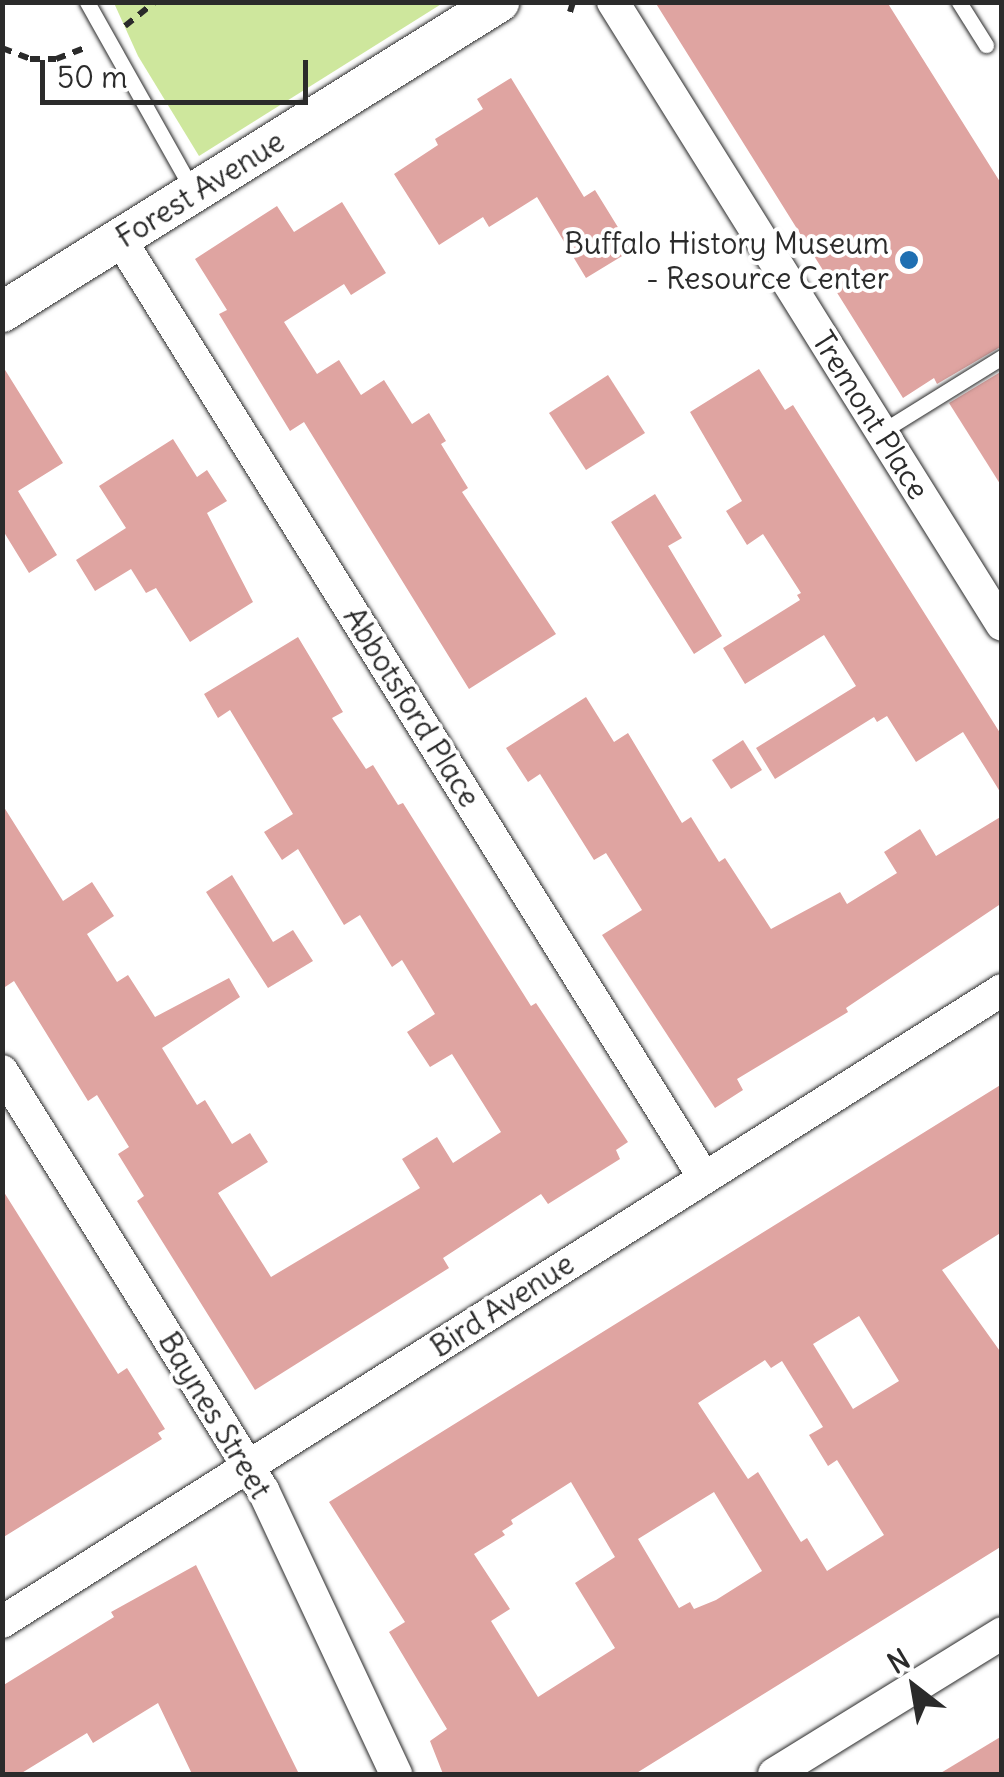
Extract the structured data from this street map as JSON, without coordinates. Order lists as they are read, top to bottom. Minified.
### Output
{"streets":{"street":["Forest Avenue","Tremont Place","Abbotsford Place","Bird Avenue","Baynes Street"]},"crossings":[["Forest Avenue","Abbotsford Place"],["Abbotsford Place","Bird Avenue"],["Bird Avenue","Baynes Street"]],"places":["Buffalo History Museum - Resource Center"],"scale_bar":"50 m","north":"top left"}
